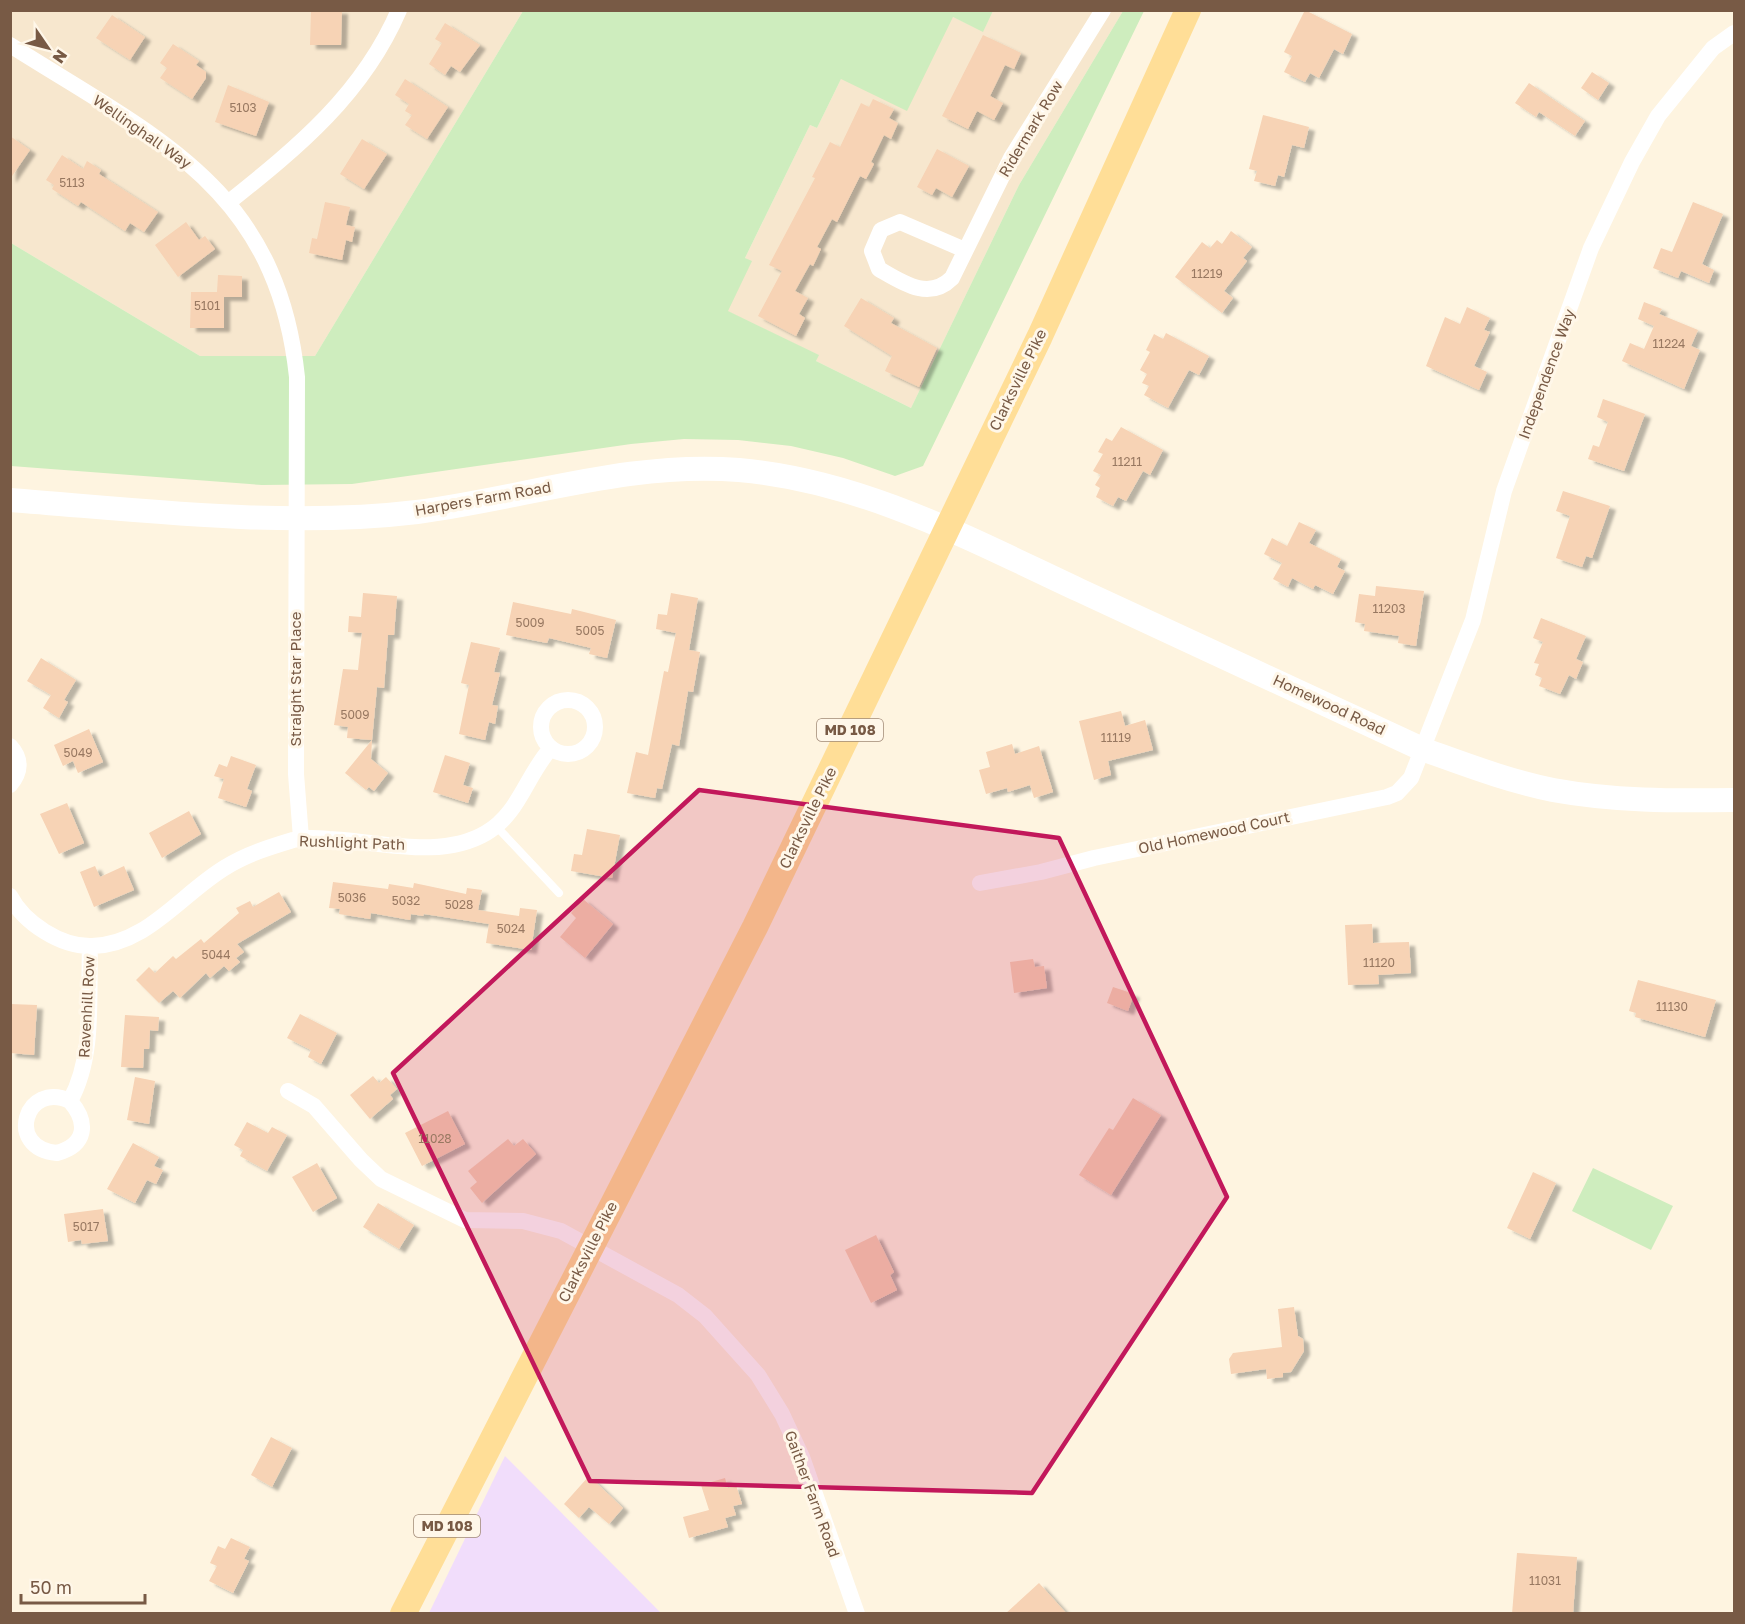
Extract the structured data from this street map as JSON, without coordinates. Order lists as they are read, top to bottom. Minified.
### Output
{"streets":{"main road":["Clarksville Pike","Harpers Farm Road","Homewood Road","MD 108"],"street":["Ridermark Row","Wellinghall Way","Independence Way","Straight Star Place","Old Homewood Court","Rushlight Path","Ravenhill Row","Gaither Farm Road"]},"crossings":[["Wellinghall Way","Harpers Farm Road"],["Wellinghall Way","Straight Star Place"],["Independence Way","Homewood Road"],["Independence Way","Old Homewood Court"],["Clarksville Pike","Harpers Farm Road"],["Clarksville Pike","Homewood Road"],["Clarksville Pike","Gaither Farm Road"],["Harpers Farm Road","Straight Star Place"],["Harpers Farm Road","Homewood Road"],["Straight Star Place","Rushlight Path"],["Homewood Road","Old Homewood Court"],["Rushlight Path","Ravenhill Row"]],"house_numbers":["5103","5113","11219","5101","11224","11211","11203","5009","5005","5009","11119","5049","5036","5032","5028","5024","5044","11120","11130","11028","5017","11031"],"scale_bar":"50 m","north":"bottom right"}
